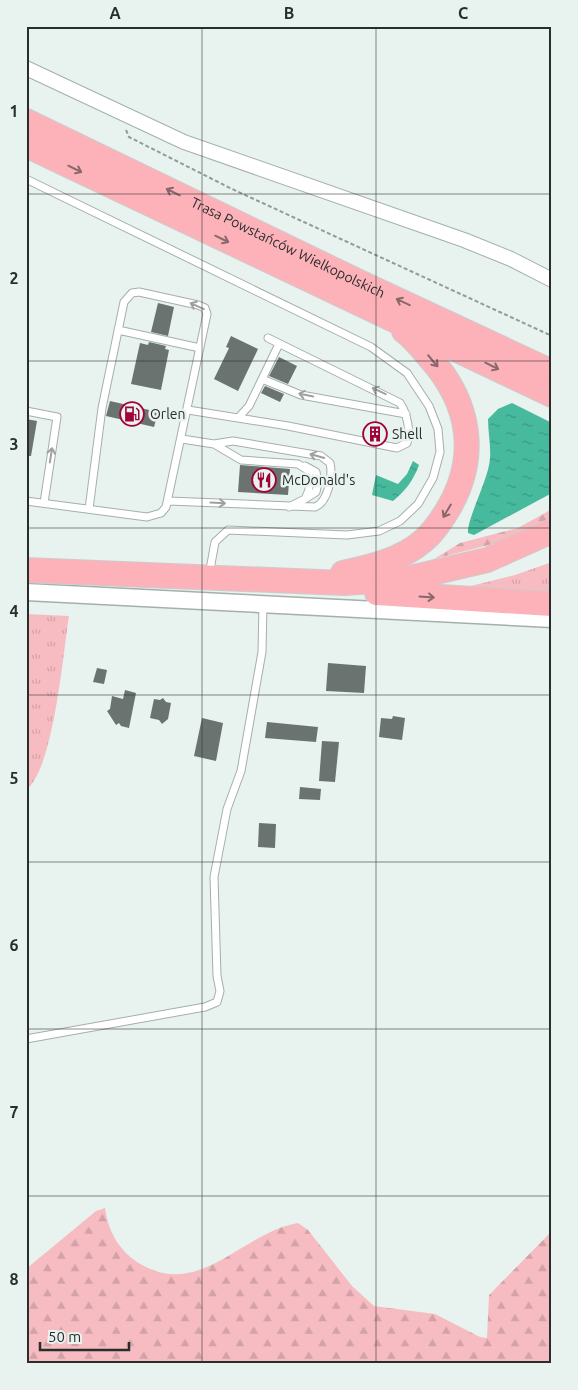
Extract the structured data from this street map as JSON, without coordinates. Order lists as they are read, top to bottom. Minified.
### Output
{"streets":{"highway":["Trasa Powstańców Wielkopolskich"]},"places":{"fuel station":["Orlen"],"building":["Shell"],"restaurant":["McDonald's"]},"scale_bar":"50 m","grid":{"columns":["A","B","C"],"rows":["1","2","3","4","5","6","7","8"]}}
